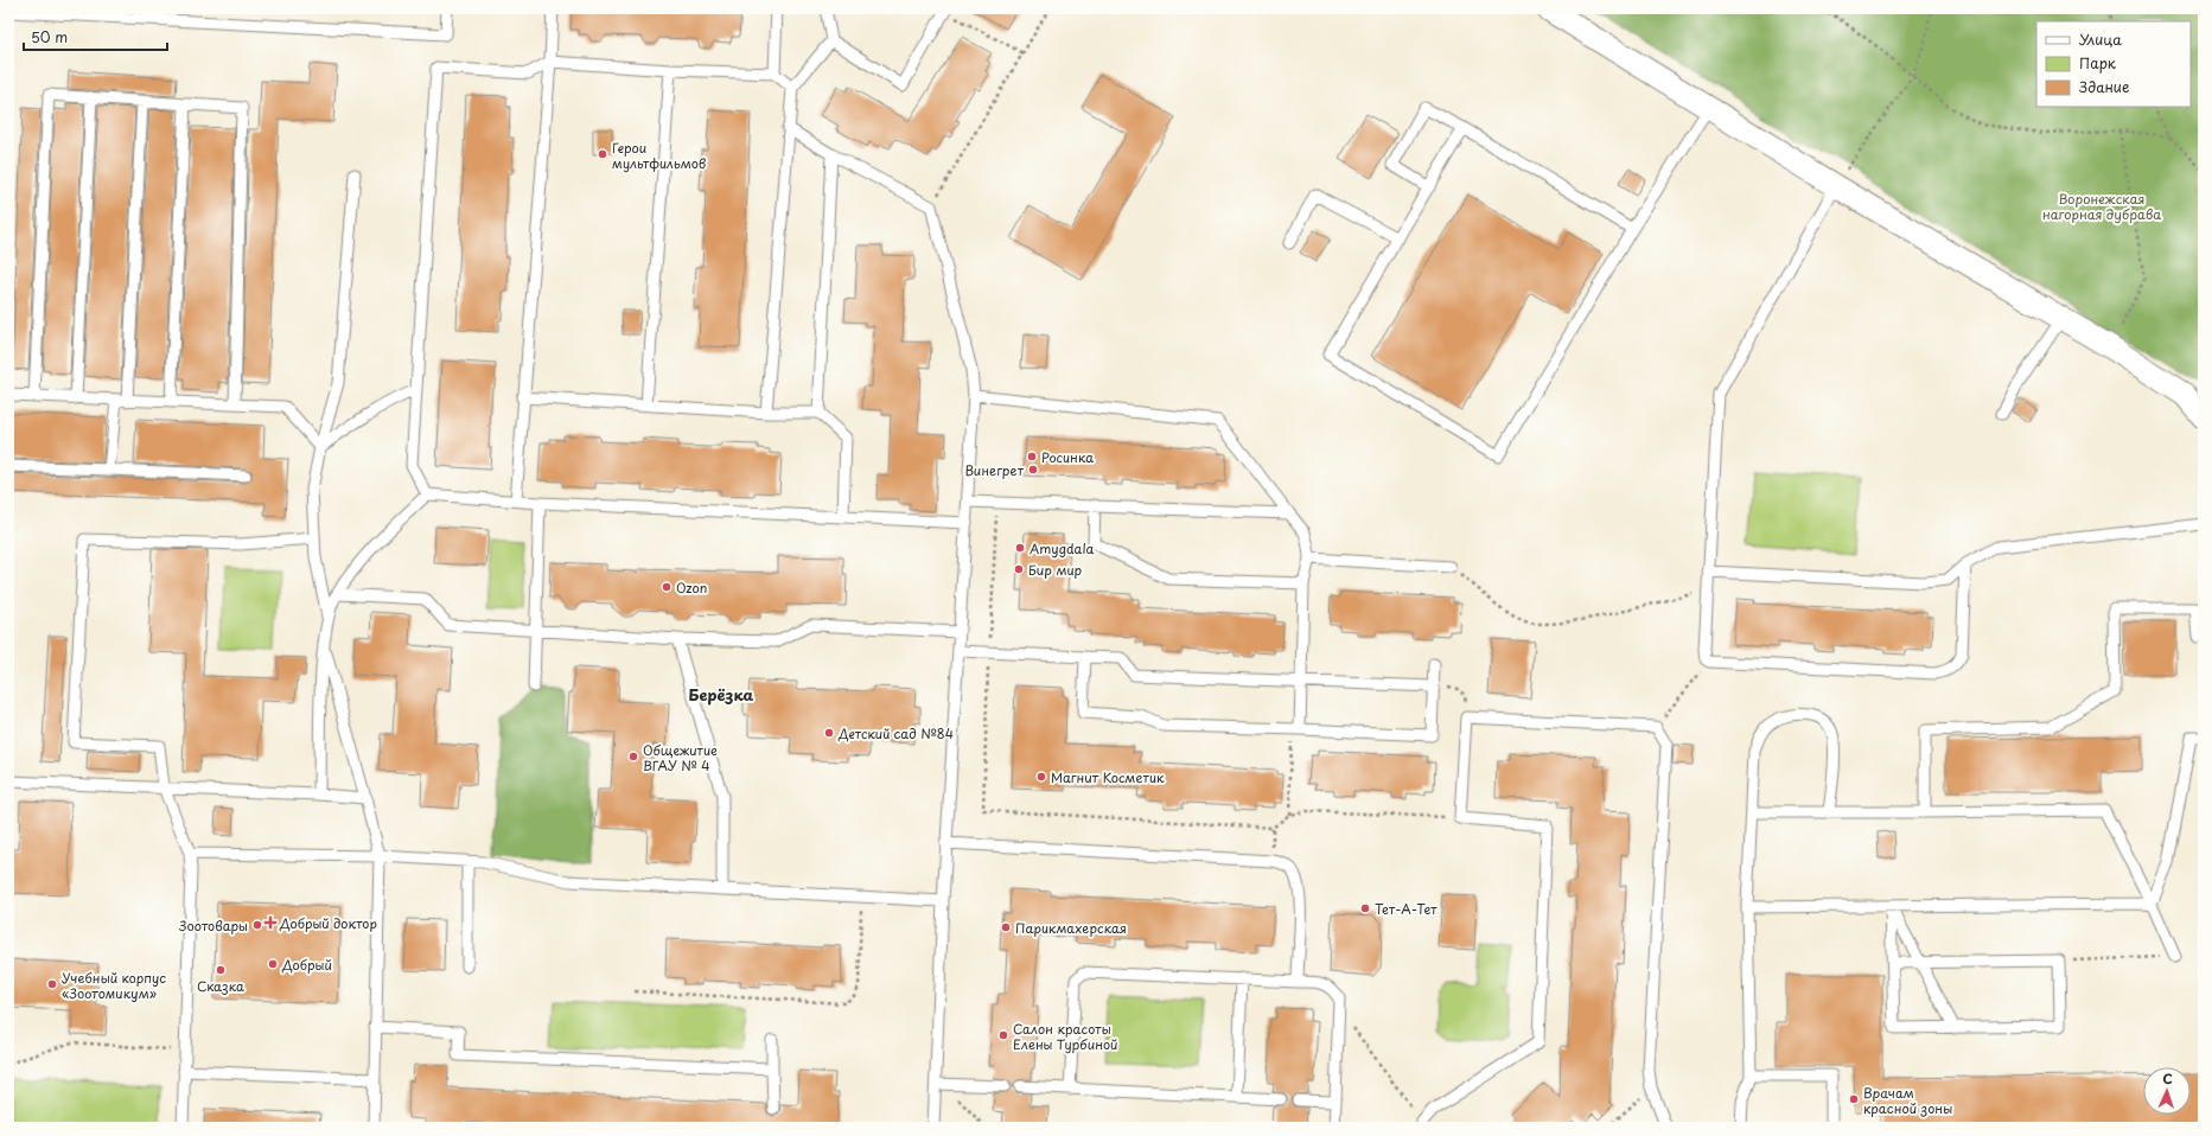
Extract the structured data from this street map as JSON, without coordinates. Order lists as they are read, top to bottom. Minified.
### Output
{"districts":["Берёзка"],"parks":["Воронежская нагорная дубрава"],"places":{"other":["Герои мультфильмов","Росинка","Винегрет","Amygdala","Бир мир","Ozon","Детский сад №84","Общежитие ВГАУ № 4","Магнит Косметик","Тет-А-Тет","Зоотовары","Парикмахерская","Добрый","Сказка","Учебный корпус «Зоотомикум»","Салон красоты Елены Турбиной","Врачам красной зоны"],"health":["Добрый доктор"]},"legend":["Улица","Парк","Здание"],"scale_bar":"50 m","north":"top"}
